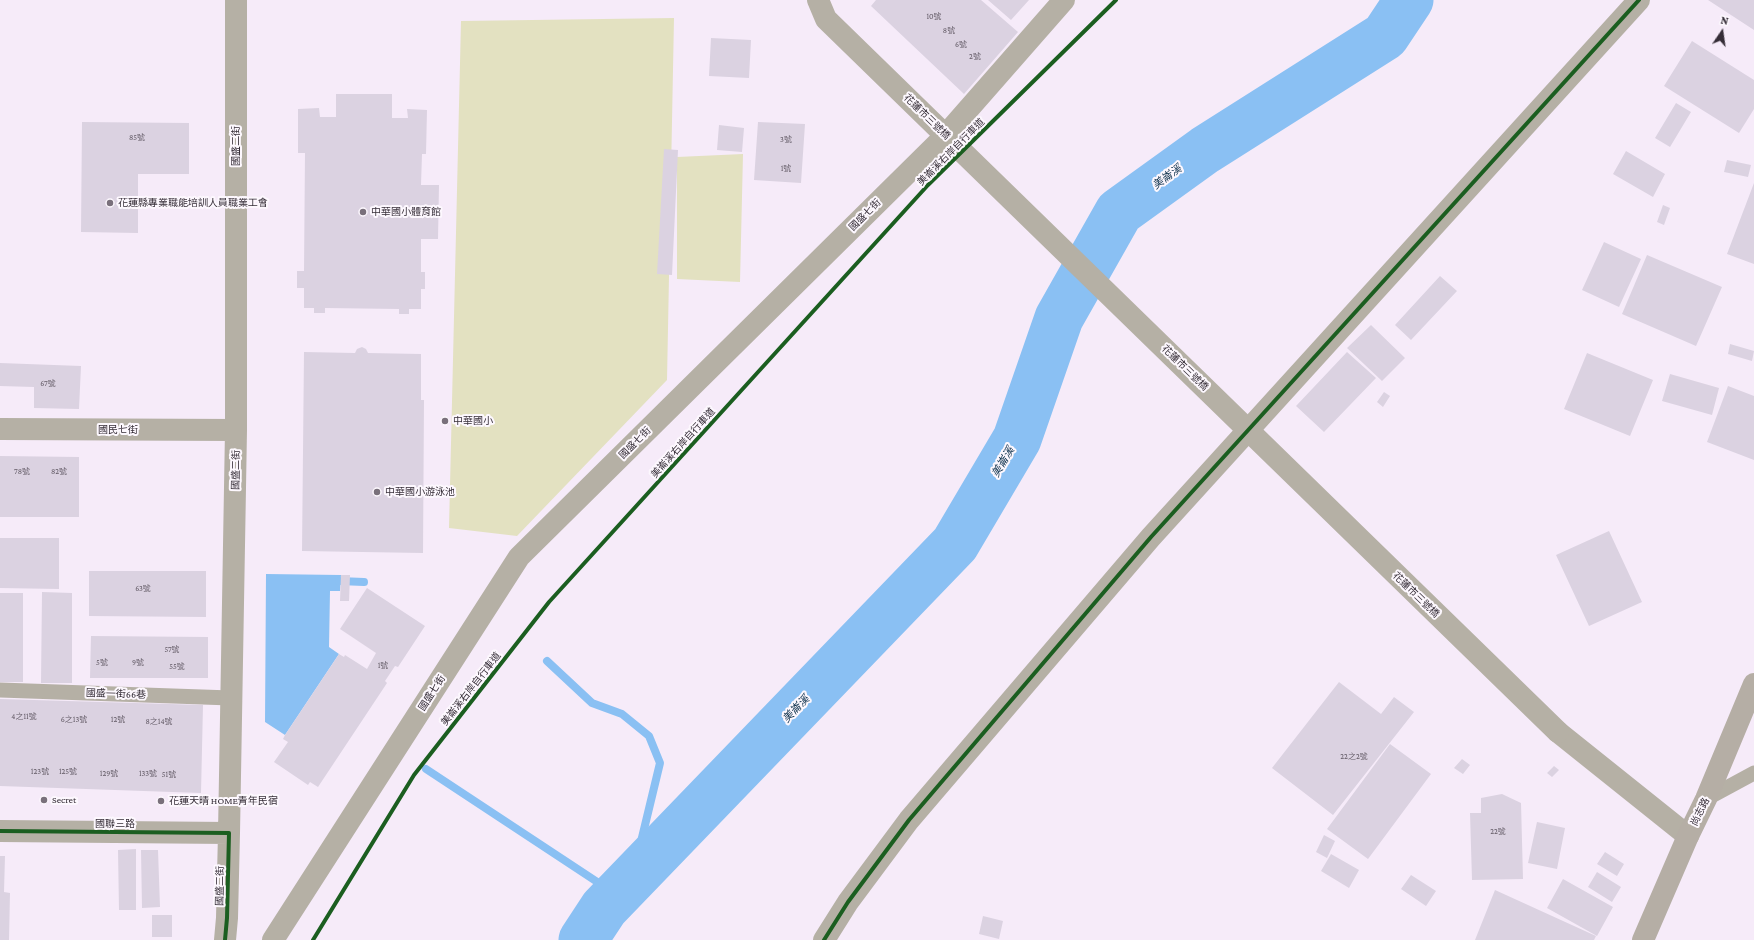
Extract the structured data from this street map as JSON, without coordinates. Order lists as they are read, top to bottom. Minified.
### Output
{"streets":{"street":["花蓮市三號橋","國盛二街","國盛七街","國民七街","尚志路","國聯三路"],"lane":["國盛一街66巷"],"cycle path":["美崙溪右岸自行車道"]},"crossings":[["花蓮市三號橋","尚志路"],["國盛二街","國民七街"],["國盛二街","國盛一街66巷"],["國盛二街","國聯三路"]],"water":["美崙溪"],"places":["花蓮縣專業職能培訓人員職業工會","中華國小體育館","中華國小","中華國小游泳池","Secret","花蓮天晴 HOME青年民宿"],"house_numbers":["10號","8號","6號","2號","85號","3號","1號","67號","78號","82號","63號","57號","5號","9號","1號","55號","4之11號","6之13號","12號","8之14號","22之2號","123號","125號","129號","133號","51號","22號"],"north":"top"}
